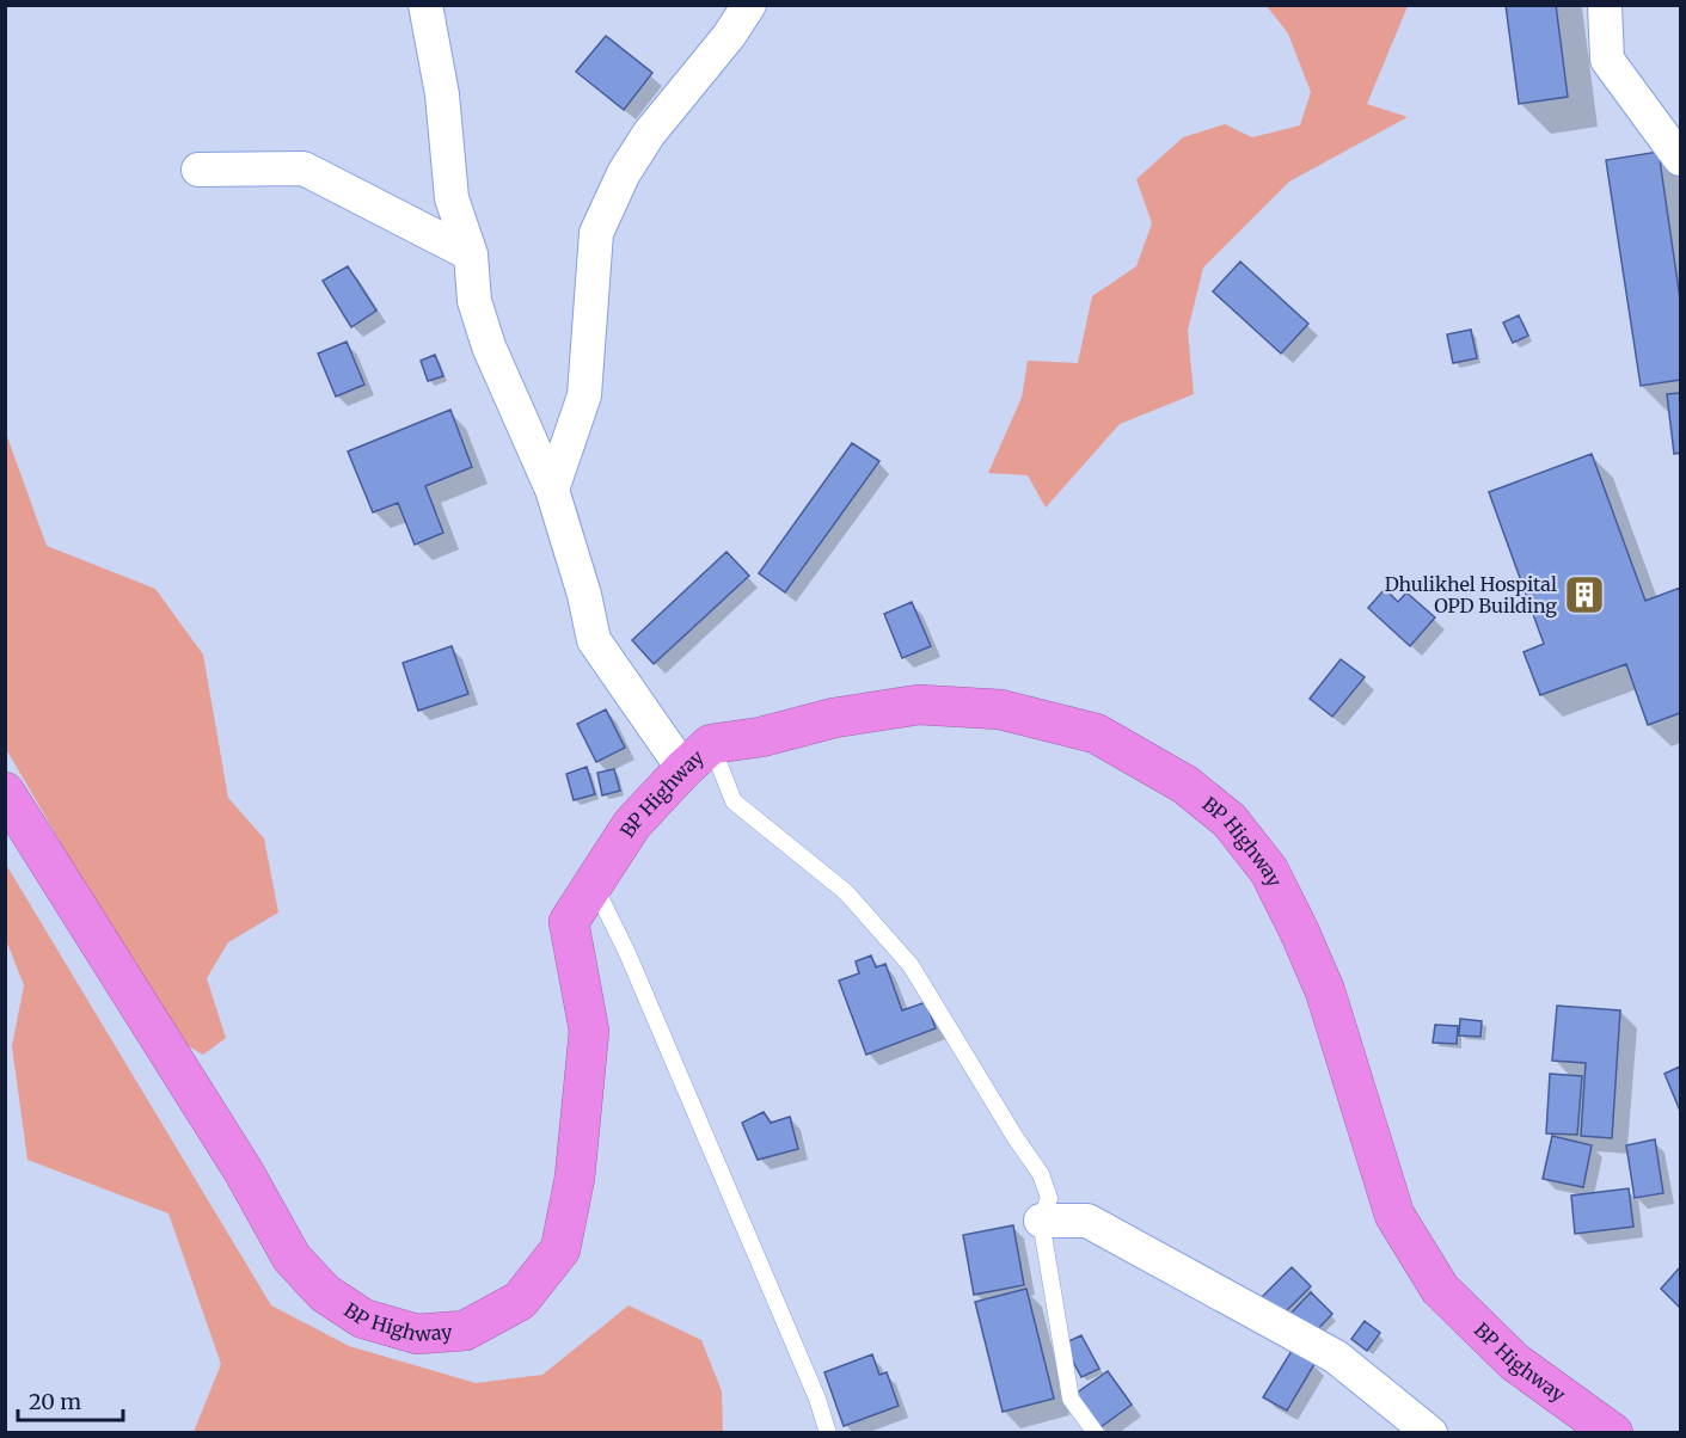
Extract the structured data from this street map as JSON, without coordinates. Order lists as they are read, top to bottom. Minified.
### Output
{"streets":{"highway":["BP Highway"]},"places":{"building":["Dhulikhel Hospital OPD Building"]},"scale_bar":"20 m"}
